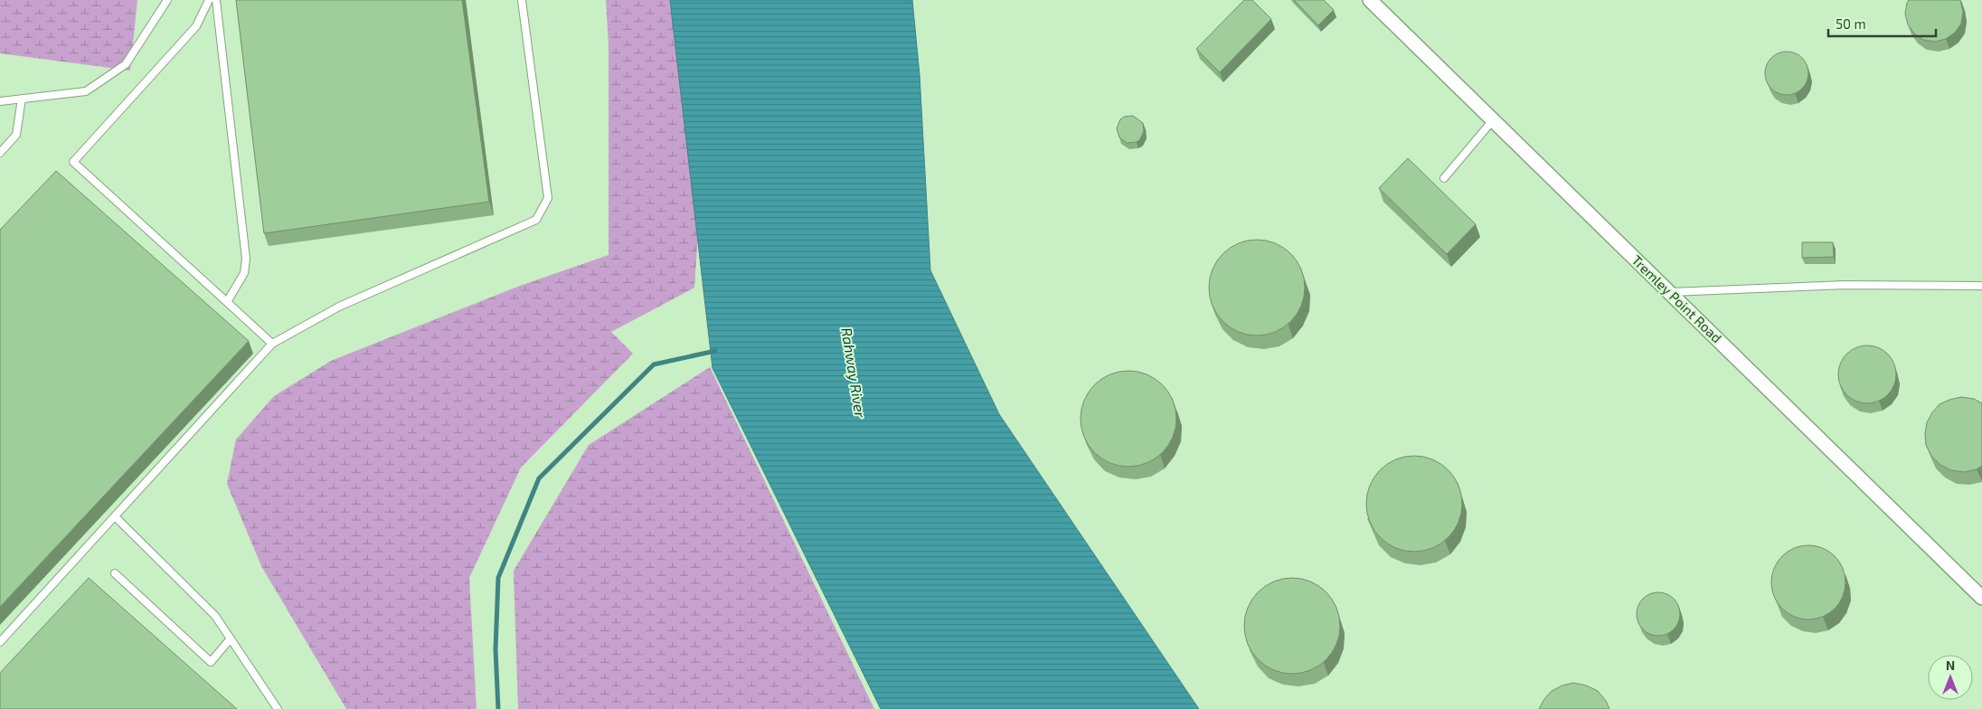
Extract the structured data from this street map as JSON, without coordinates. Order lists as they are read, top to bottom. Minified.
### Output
{"streets":{"street":["Tremley Point Road"]},"water":["Rahway River"],"scale_bar":"50 m","north":"top"}
